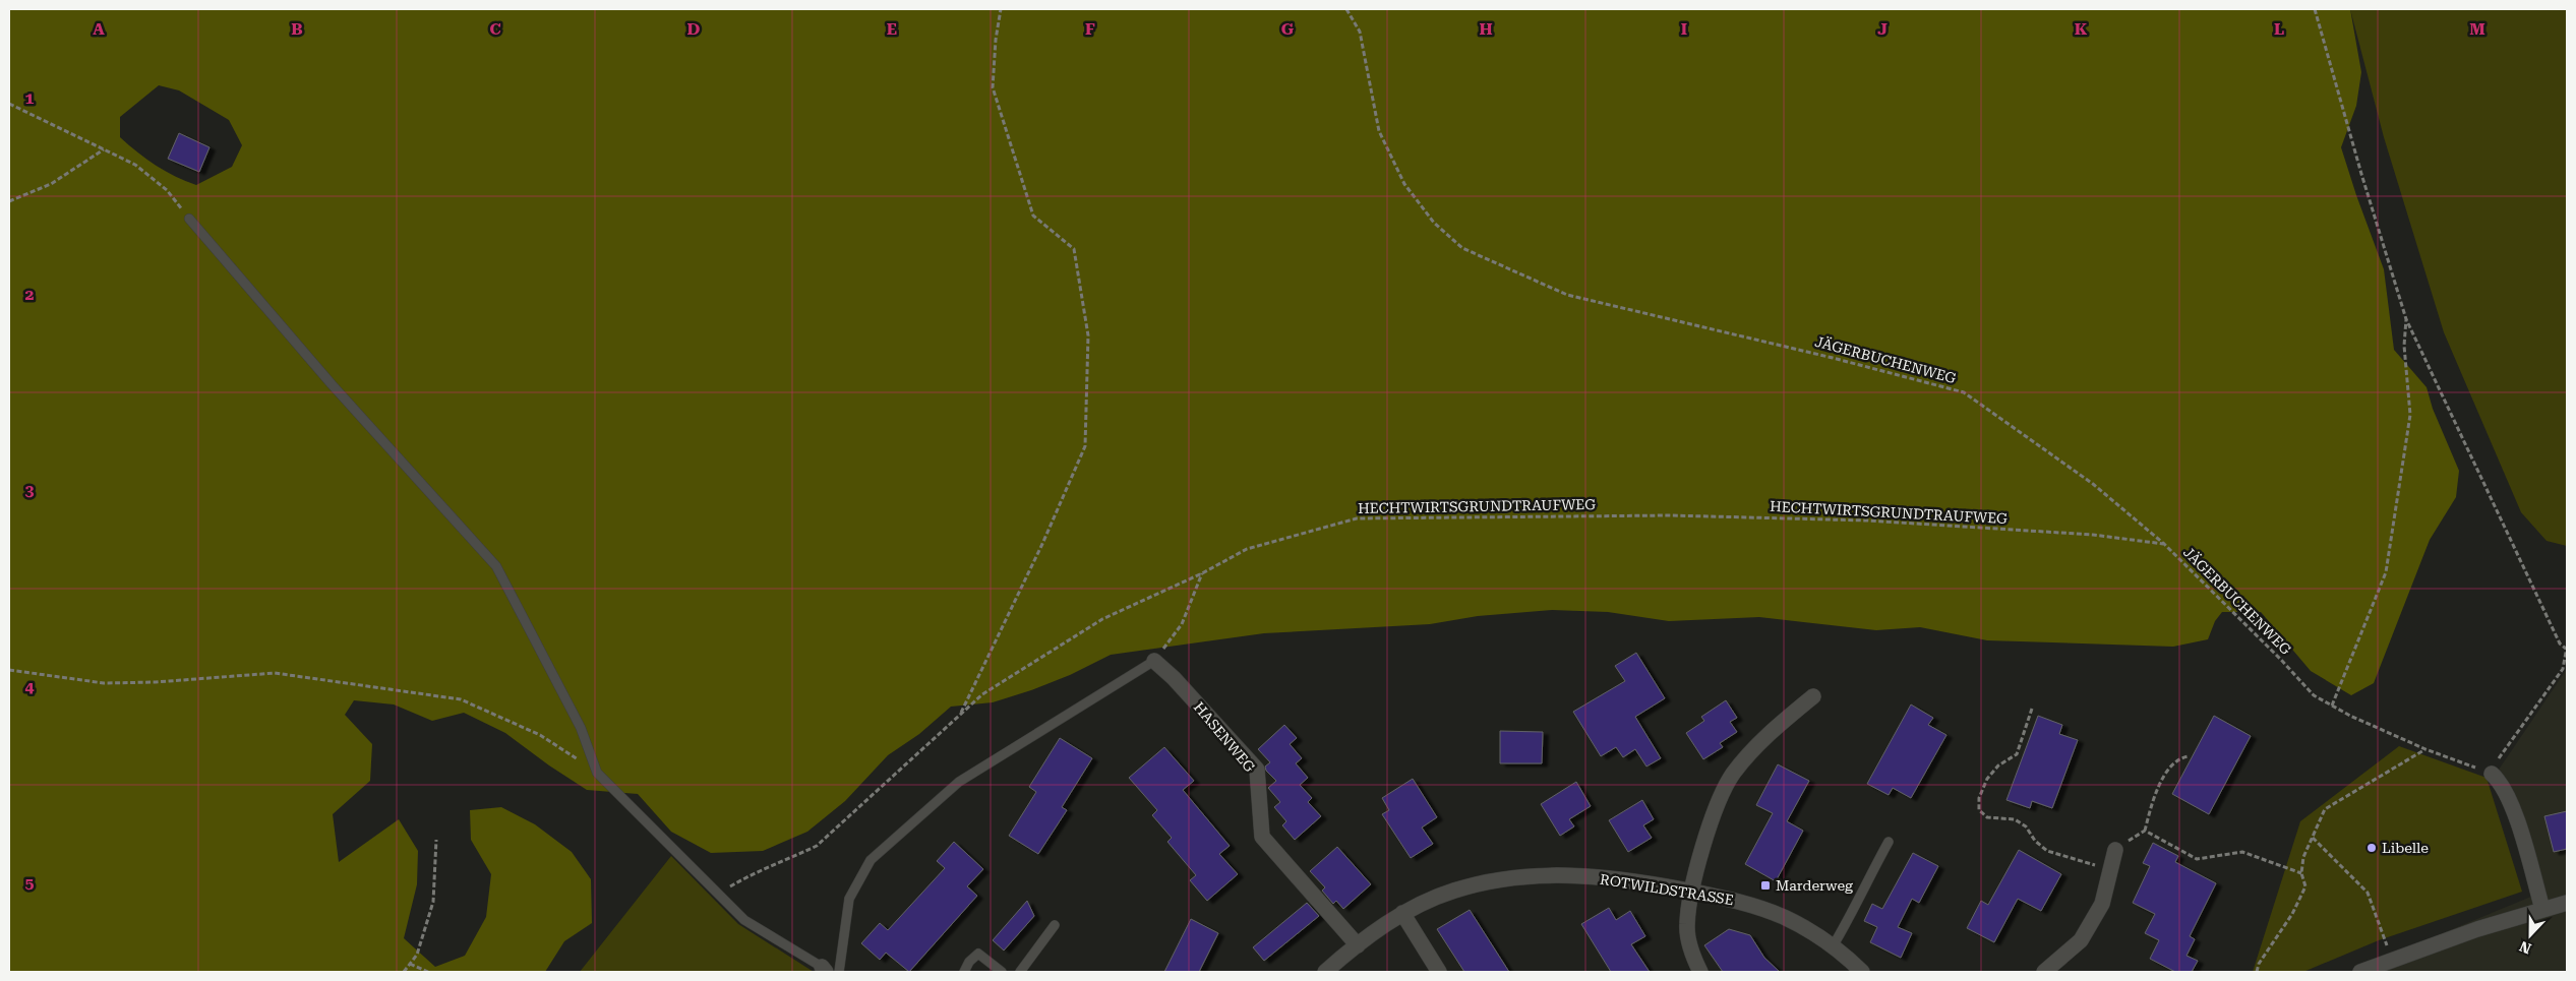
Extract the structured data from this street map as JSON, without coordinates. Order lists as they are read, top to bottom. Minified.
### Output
{"streets":{"street":["HASENWEG","ROTWILDSTRASSE"],"path":["JÄGERBUCHENWEG","HECHTWIRTSGRUNDTRAUFWEG"]},"crossings":[["JÄGERBUCHENWEG","HECHTWIRTSGRUNDTRAUFWEG"],["HASENWEG","ROTWILDSTRASSE"]],"places":{"other":["Libelle"],"transit":["Marderweg"]},"north":"bottom","grid":{"columns":["A","B","C","D","E","F","G","H","I","J","K","L","M"],"rows":["1","2","3","4","5"]}}
